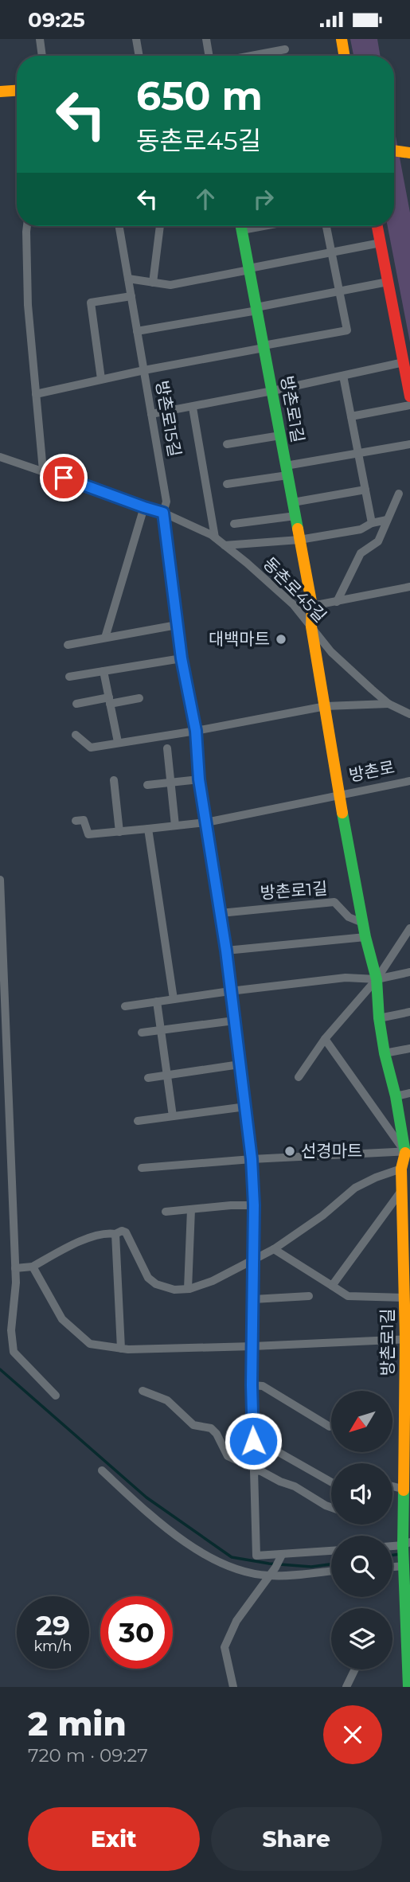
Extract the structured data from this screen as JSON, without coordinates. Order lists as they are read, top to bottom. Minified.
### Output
{"streets":{"street":["방촌로1길","방촌로15길","동촌로45길","방촌로"]},"crossings":[["방촌로1길","방촌로15길"],["방촌로1길","동촌로45길"],["방촌로1길","방촌로"],["방촌로15길","동촌로45길"]],"places":["대백마트","선경마트"],"north":"bottom left","page":{"status":"09:25","turn":["650 m","동촌로45길"],"speed":"29 km/h","limit":"30","heading":["2 min","720 m · 09:27"],"buttons":["Exit","Share"]}}
